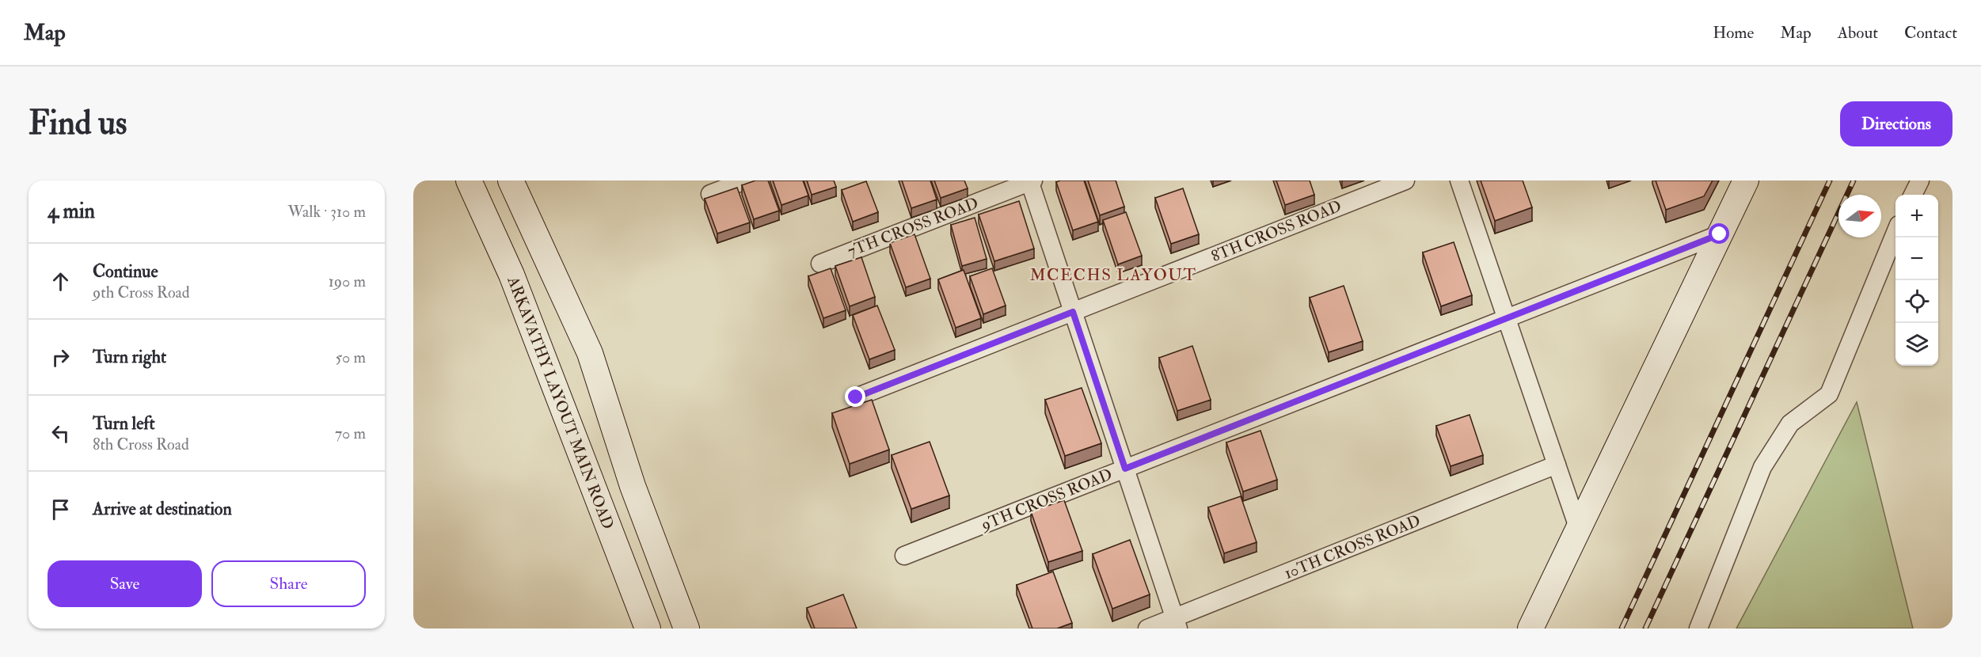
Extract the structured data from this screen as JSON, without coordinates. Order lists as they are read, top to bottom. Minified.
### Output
{"streets":{"main road":["ARKAVATHY LAYOUT MAIN ROAD"],"street":["7TH CROSS ROAD","8TH CROSS ROAD","9TH CROSS ROAD","10TH CROSS ROAD"]},"districts":["MCECHS LAYOUT"],"north":"right","page":{"header":"Map","nav":["Home","Map","About","Contact"],"buttons":["Directions",["Save","Share"]],"title":"Find us","heading":["4 min","Walk · 310 m"],"map_buttons":["+","−"],"list":[["Continue","9th Cross Road","190 m"],["Turn right","50 m"],["Turn left","8th Cross Road","70 m"],"Arrive at destination"]}}
